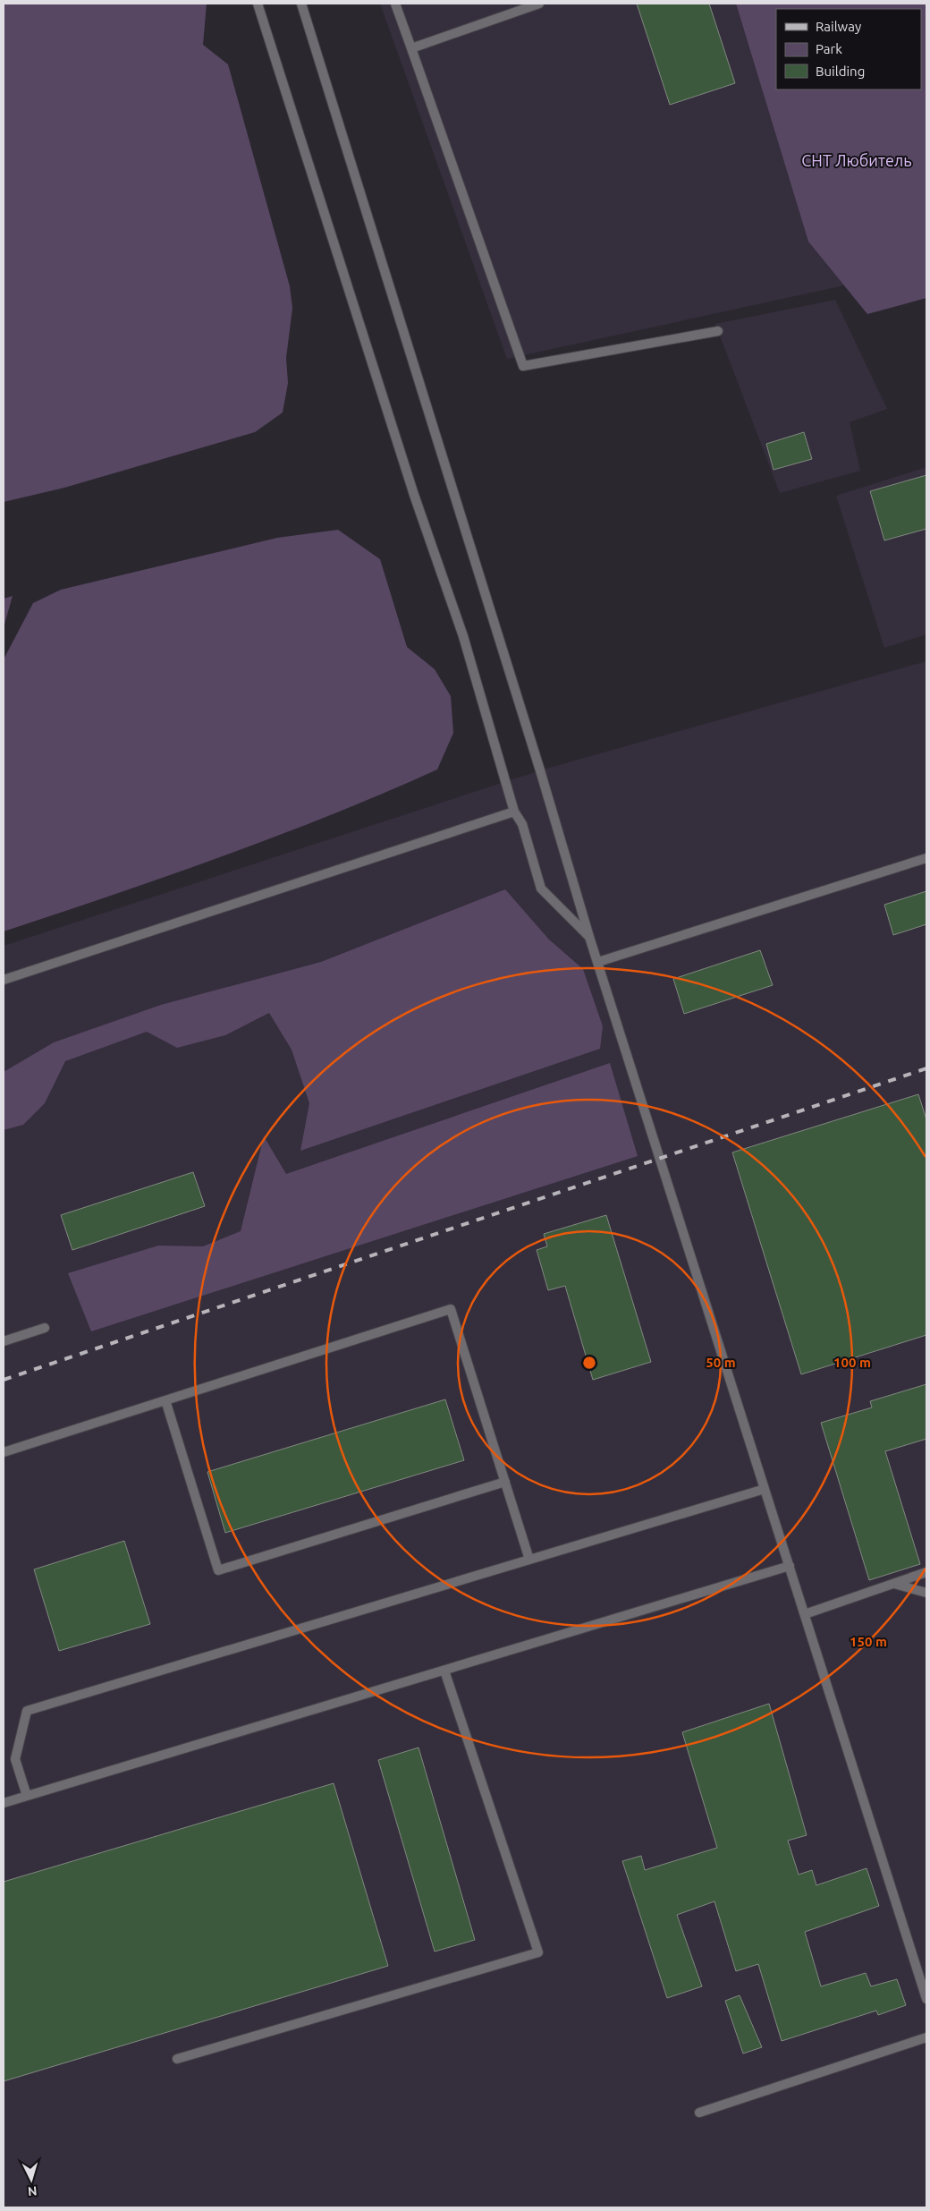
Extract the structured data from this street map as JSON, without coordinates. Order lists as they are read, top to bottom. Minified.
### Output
{"parks":["СНТ Любитель"],"legend":["Railway","Park","Building"],"north":"bottom","rings":["50 m","100 m","150 m"]}
